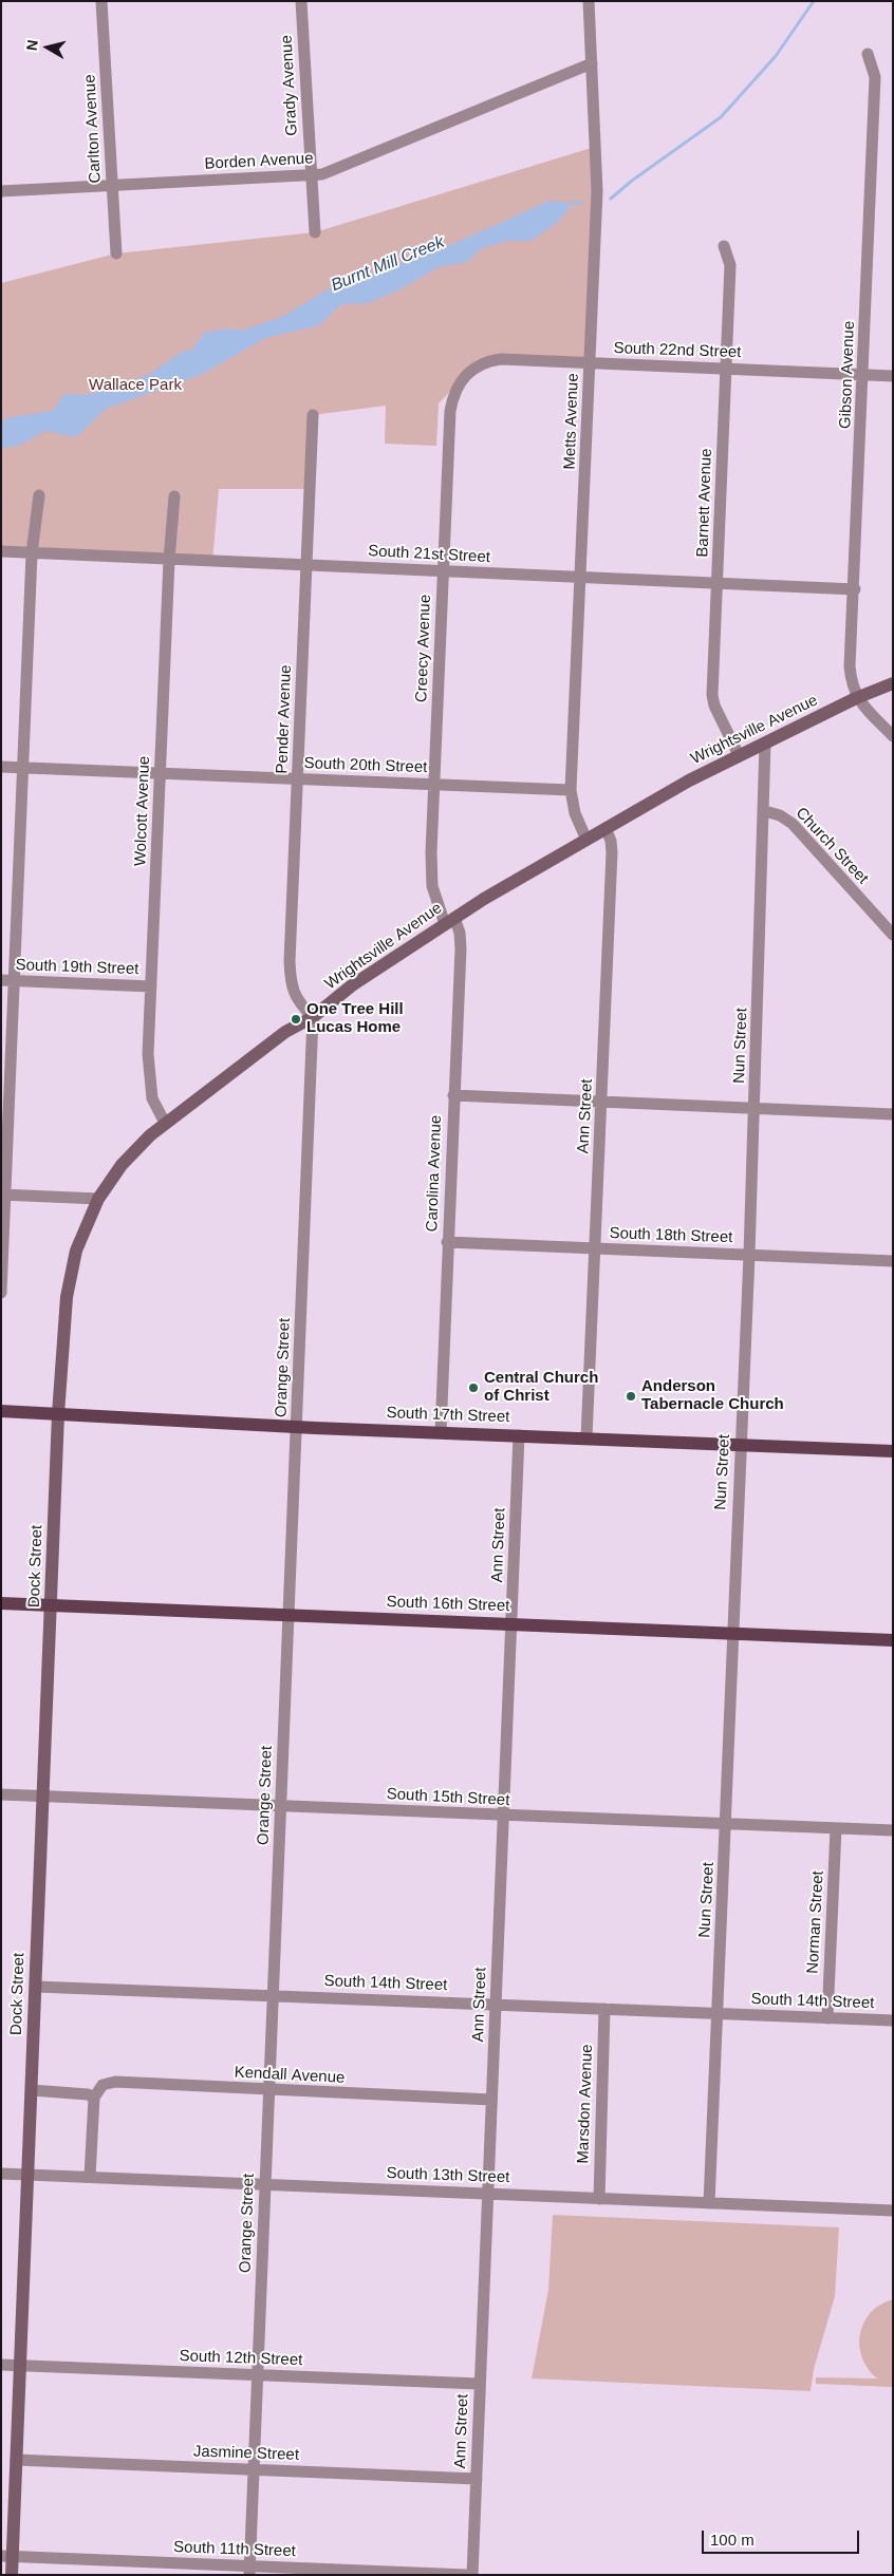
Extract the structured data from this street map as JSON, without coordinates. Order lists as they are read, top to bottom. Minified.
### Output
{"streets":{"main road":["South 17th Street","South 16th Street"],"street":["Grady Avenue","Carlton Avenue","Borden Avenue","South 22nd Street","Gibson Avenue","Metts Avenue","Barnett Avenue","South 21st Street","Creecy Avenue","Pender Avenue","Wrightsville Avenue","South 20th Street","Wolcott Avenue","Church Street","South 19th Street","Nun Street","Ann Street","Carolina Avenue","South 18th Street","Orange Street","Dock Street","South 15th Street","Norman Street","South 14th Street","Kendall Avenue","Marsdon Avenue","South 13th Street","South 12th Street","Jasmine Street","South 11th Street"]},"crossings":[["Grady Avenue","Borden Avenue"],["Carlton Avenue","Borden Avenue"],["Borden Avenue","Metts Avenue"],["South 22nd Street","Gibson Avenue"],["South 22nd Street","Metts Avenue"],["South 22nd Street","Barnett Avenue"],["South 22nd Street","Creecy Avenue"],["Gibson Avenue","South 21st Street"],["Gibson Avenue","Wrightsville Avenue"],["Metts Avenue","South 21st Street"],["Metts Avenue","Wrightsville Avenue"],["Metts Avenue","South 20th Street"],["Barnett Avenue","South 21st Street"],["Barnett Avenue","Wrightsville Avenue"],["South 21st Street","Creecy Avenue"],["South 21st Street","Pender Avenue"],["South 21st Street","Wolcott Avenue"],["Creecy Avenue","Wrightsville Avenue"],["Creecy Avenue","South 20th Street"],["Creecy Avenue","Carolina Avenue"],["Pender Avenue","Wrightsville Avenue"],["Pender Avenue","South 20th Street"],["Pender Avenue","Orange Street"],["Wrightsville Avenue","Wolcott Avenue"],["Wrightsville Avenue","Nun Street"],["Wrightsville Avenue","Ann Street"],["Wrightsville Avenue","Carolina Avenue"],["Wrightsville Avenue","Orange Street"],["Wrightsville Avenue","South 17th Street"],["Wrightsville Avenue","Dock Street"],["South 20th Street","Wolcott Avenue"],["Wolcott Avenue","South 19th Street"],["Church Street","Nun Street"],["Nun Street","South 18th Street"],["Nun Street","South 17th Street"],["Nun Street","South 16th Street"],["Nun Street","South 15th Street"],["Nun Street","South 14th Street"],["Nun Street","South 13th Street"],["Ann Street","South 18th Street"],["Ann Street","South 17th Street"],["Ann Street","South 16th Street"],["Ann Street","South 15th Street"],["Ann Street","South 14th Street"],["Ann Street","Kendall Avenue"],["Ann Street","South 13th Street"],["Ann Street","South 12th Street"],["Ann Street","Jasmine Street"],["Carolina Avenue","South 18th Street"],["Carolina Avenue","South 17th Street"],["Orange Street","South 17th Street"],["Orange Street","South 16th Street"],["Orange Street","South 15th Street"],["Orange Street","South 14th Street"],["Orange Street","Kendall Avenue"],["Orange Street","South 13th Street"],["Orange Street","South 12th Street"],["Orange Street","Jasmine Street"],["Orange Street","South 11th Street"],["South 17th Street","Dock Street"],["Dock Street","South 16th Street"],["Dock Street","South 15th Street"],["Dock Street","South 14th Street"],["Dock Street","South 13th Street"],["Dock Street","South 12th Street"],["Dock Street","Jasmine Street"],["Dock Street","South 11th Street"],["South 15th Street","Norman Street"],["Norman Street","South 14th Street"],["South 14th Street","Marsdon Avenue"],["Marsdon Avenue","South 13th Street"]],"water":["Burnt Mill Creek"],"parks":["Wallace Park"],"places":["One Tree Hill Lucas Home","Central Church of Christ","Anderson Tabernacle Church"],"scale_bar":"100 m","north":"left"}
